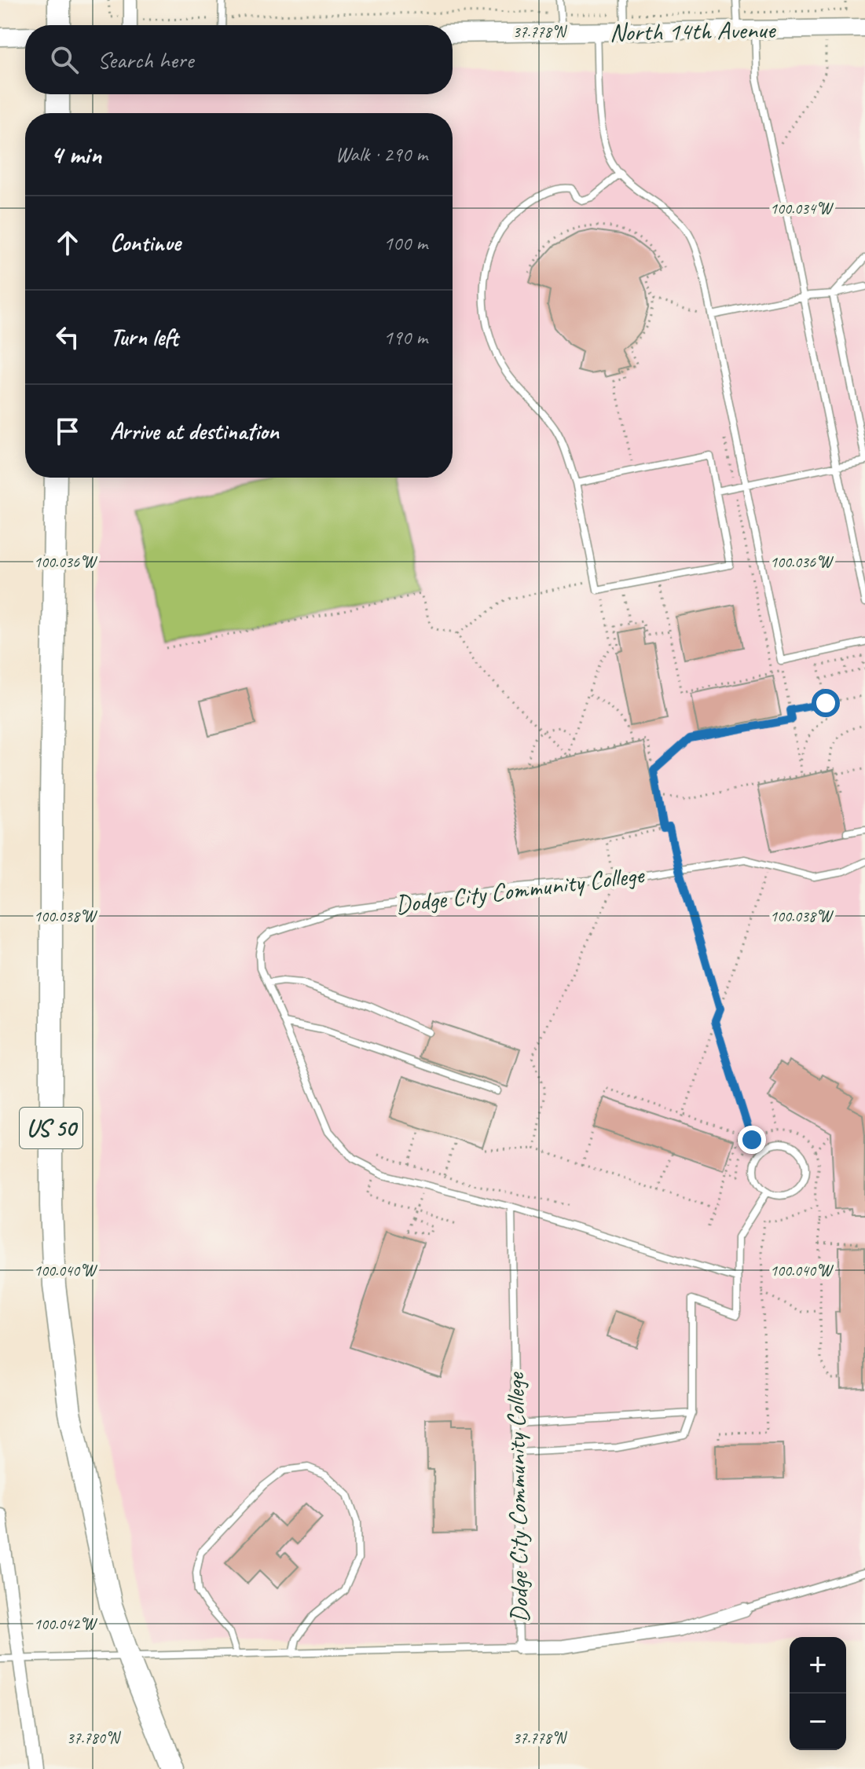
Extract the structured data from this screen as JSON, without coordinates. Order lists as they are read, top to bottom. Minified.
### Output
{"streets":{"highway":["US 50"],"main road":["North 14th Avenue"],"lane":["Dodge City Community College"]},"crossings":[["Dodge City Community College","US 50"]],"page":{"search":"Search here","heading":["4 min","Walk · 290 m"],"list":[["Continue","100 m"],["Turn left","190 m"],"Arrive at destination"],"map_buttons":["+","−"]},"coordinates":["37.778°N","100.034°W","100.036°W","100.038°W","100.040°W","100.042°W","37.780°N"]}
